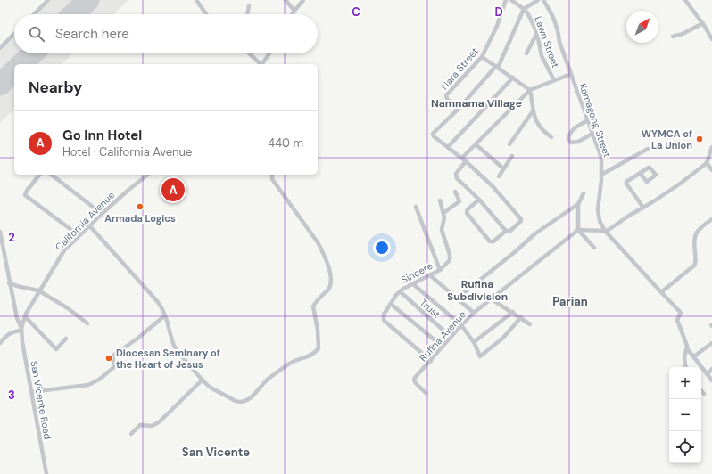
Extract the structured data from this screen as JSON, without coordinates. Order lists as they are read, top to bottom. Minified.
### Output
{"streets":{"street":["Lawn Street","Nara Street","Kamagong Street","California Avenue","Sincere","Trust","Rufina Avenue","San Vicente Road"]},"crossings":[["California Avenue","San Vicente Road"],["Sincere","Trust"],["Sincere","Rufina Avenue"],["Trust","Rufina Avenue"]],"districts":["Namnama Village","Rufina Subdivision","Parian","San Vicente"],"places":["WYMCA of La Union","Armada Logics","Diocesan Seminary of the Heart of Jesus"],"north":"top right","page":{"search":"Search here","heading":"Nearby","list":[{"mark":"A","name":"Go Inn Hotel","note":"Hotel · California Avenue","value":"440 m"}],"pins":"A","map_buttons":["+","−"]},"grid":{"columns":["C","D"],"rows":["2","3"]}}
